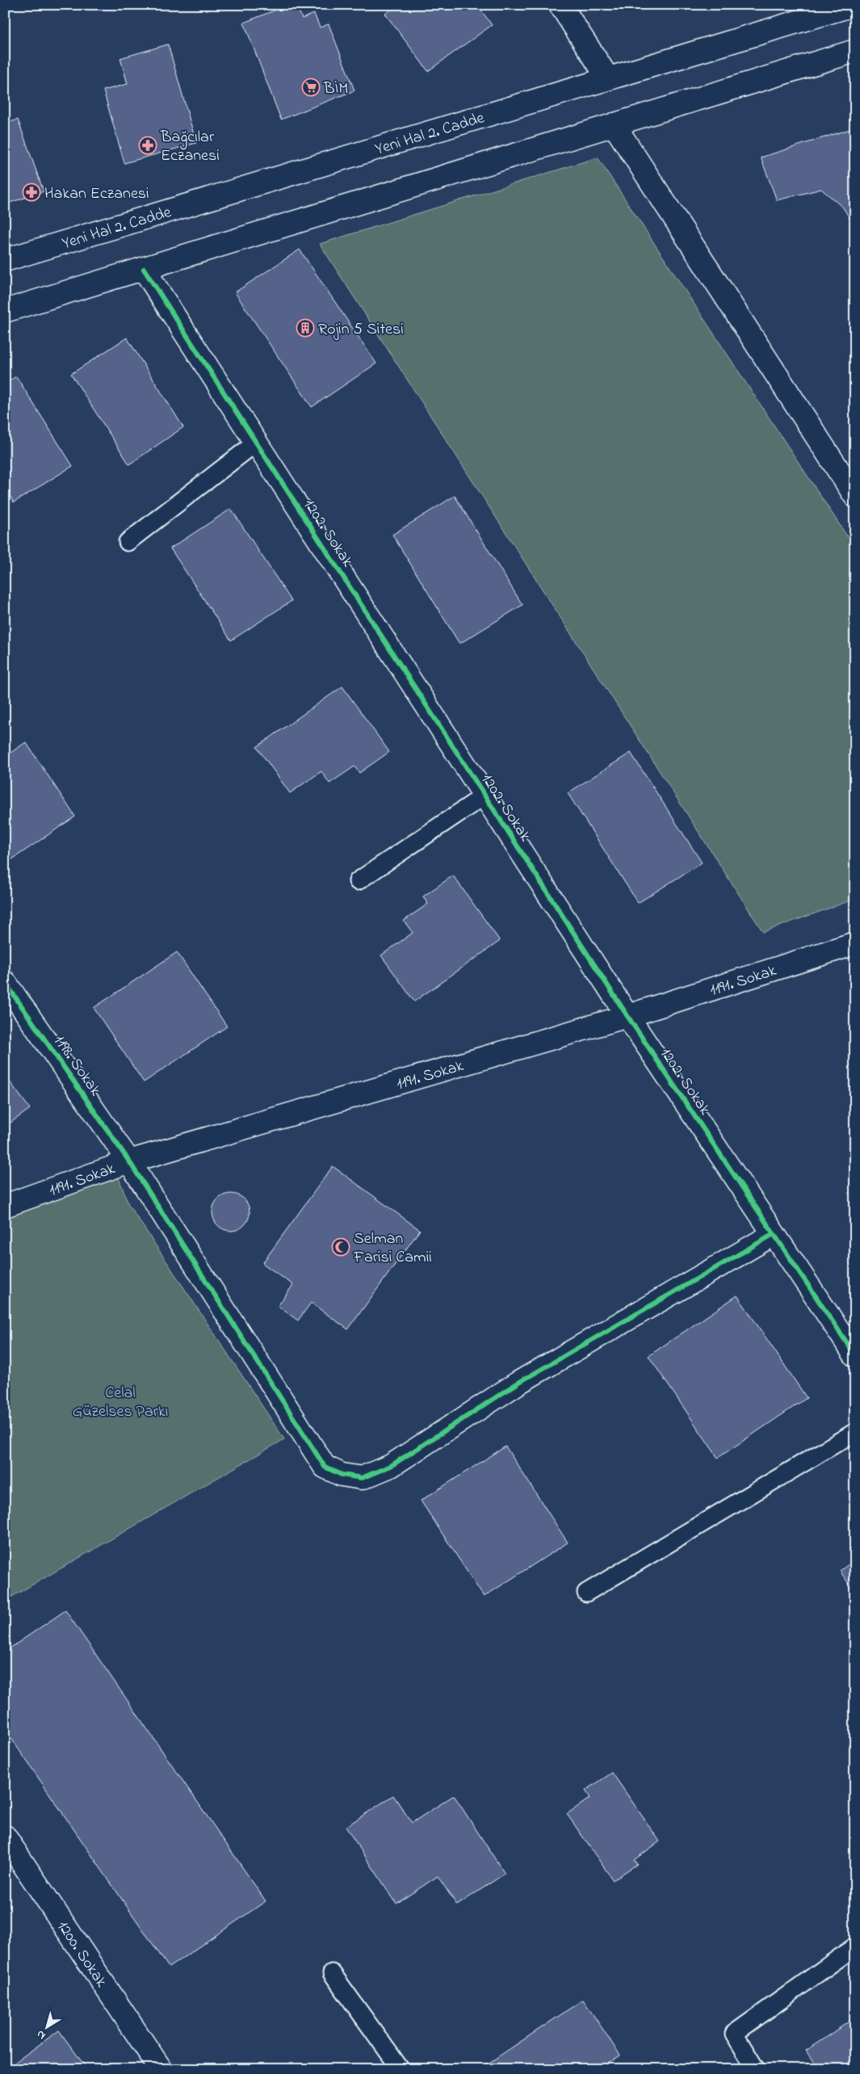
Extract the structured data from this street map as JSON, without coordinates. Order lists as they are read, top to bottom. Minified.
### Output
{"streets":{"street":["Yeni Hal 2. Cadde","1202. Sokak","1191. Sokak","1198. Sokak","1200. Sokak"]},"crossings":[["1202. Sokak","1191. Sokak"],["1202. Sokak","1198. Sokak"],["1191. Sokak","1198. Sokak"]],"parks":["Celal Güzelses Parkı"],"places":{"supermarket":["BİM"],"pharmacy":["Bağcılar Eczanesi","Hakan Eczanesi"],"building":["Rojin 5 Sitesi"],"mosque":["Selman Farisi Camii"]},"north":"bottom left"}
